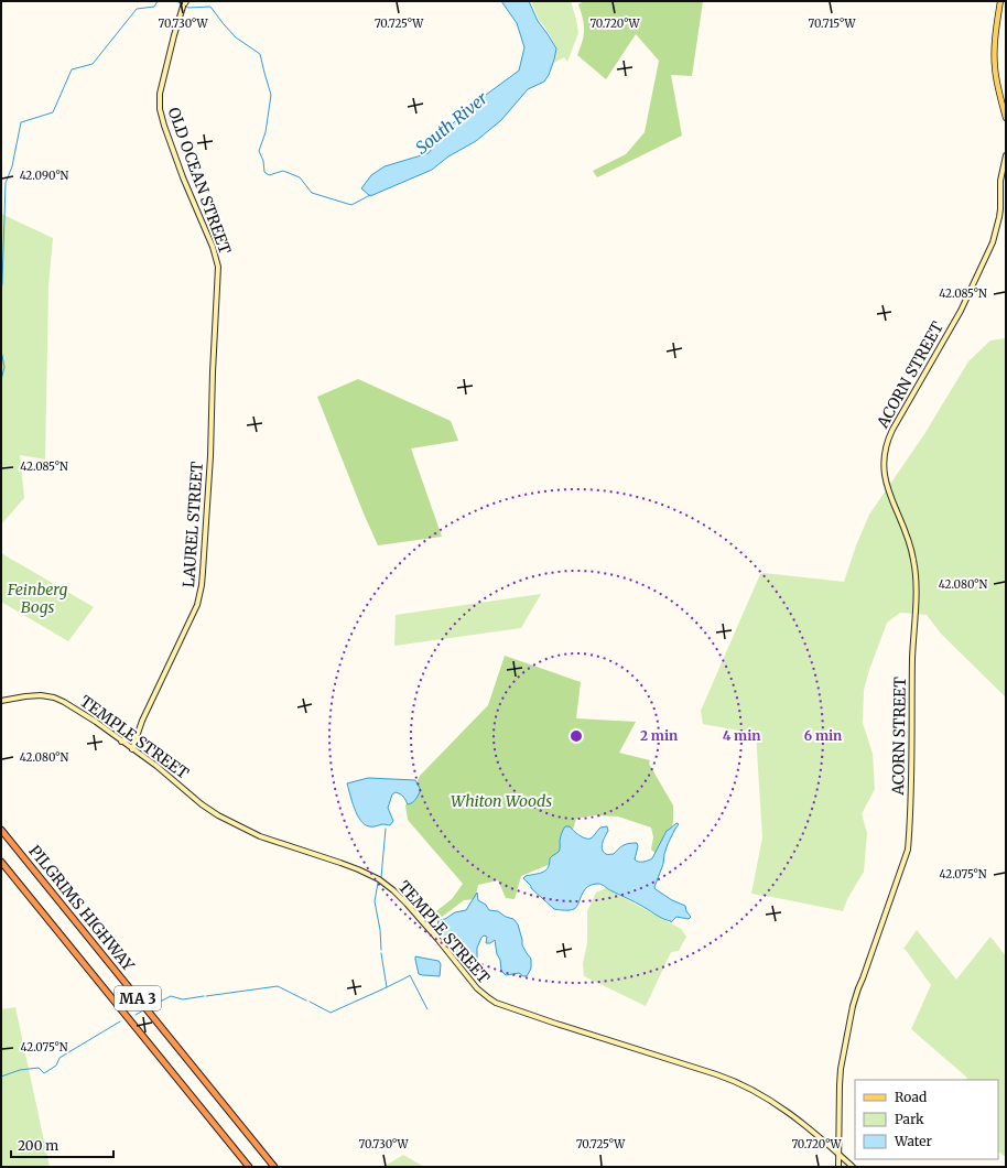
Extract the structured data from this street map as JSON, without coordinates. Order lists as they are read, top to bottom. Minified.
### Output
{"streets":{"highway":["PILGRIMS HIGHWAY","MA 3"],"main road":["OLD OCEAN STREET","ACORN STREET","LAUREL STREET","TEMPLE STREET"]},"crossings":[["OLD OCEAN STREET","LAUREL STREET"],["ACORN STREET","TEMPLE STREET"],["LAUREL STREET","TEMPLE STREET"]],"water":["South River"],"parks":["Feinberg Bogs","Whiton Woods"],"legend":["Road","Park","Water"],"scale_bar":"200 m","coordinates":["70.730°W","70.725°W","70.720°W","70.715°W","42.090°N","42.085°N","42.080°N","42.075°N"],"rings":["2 min","4 min","6 min"]}
